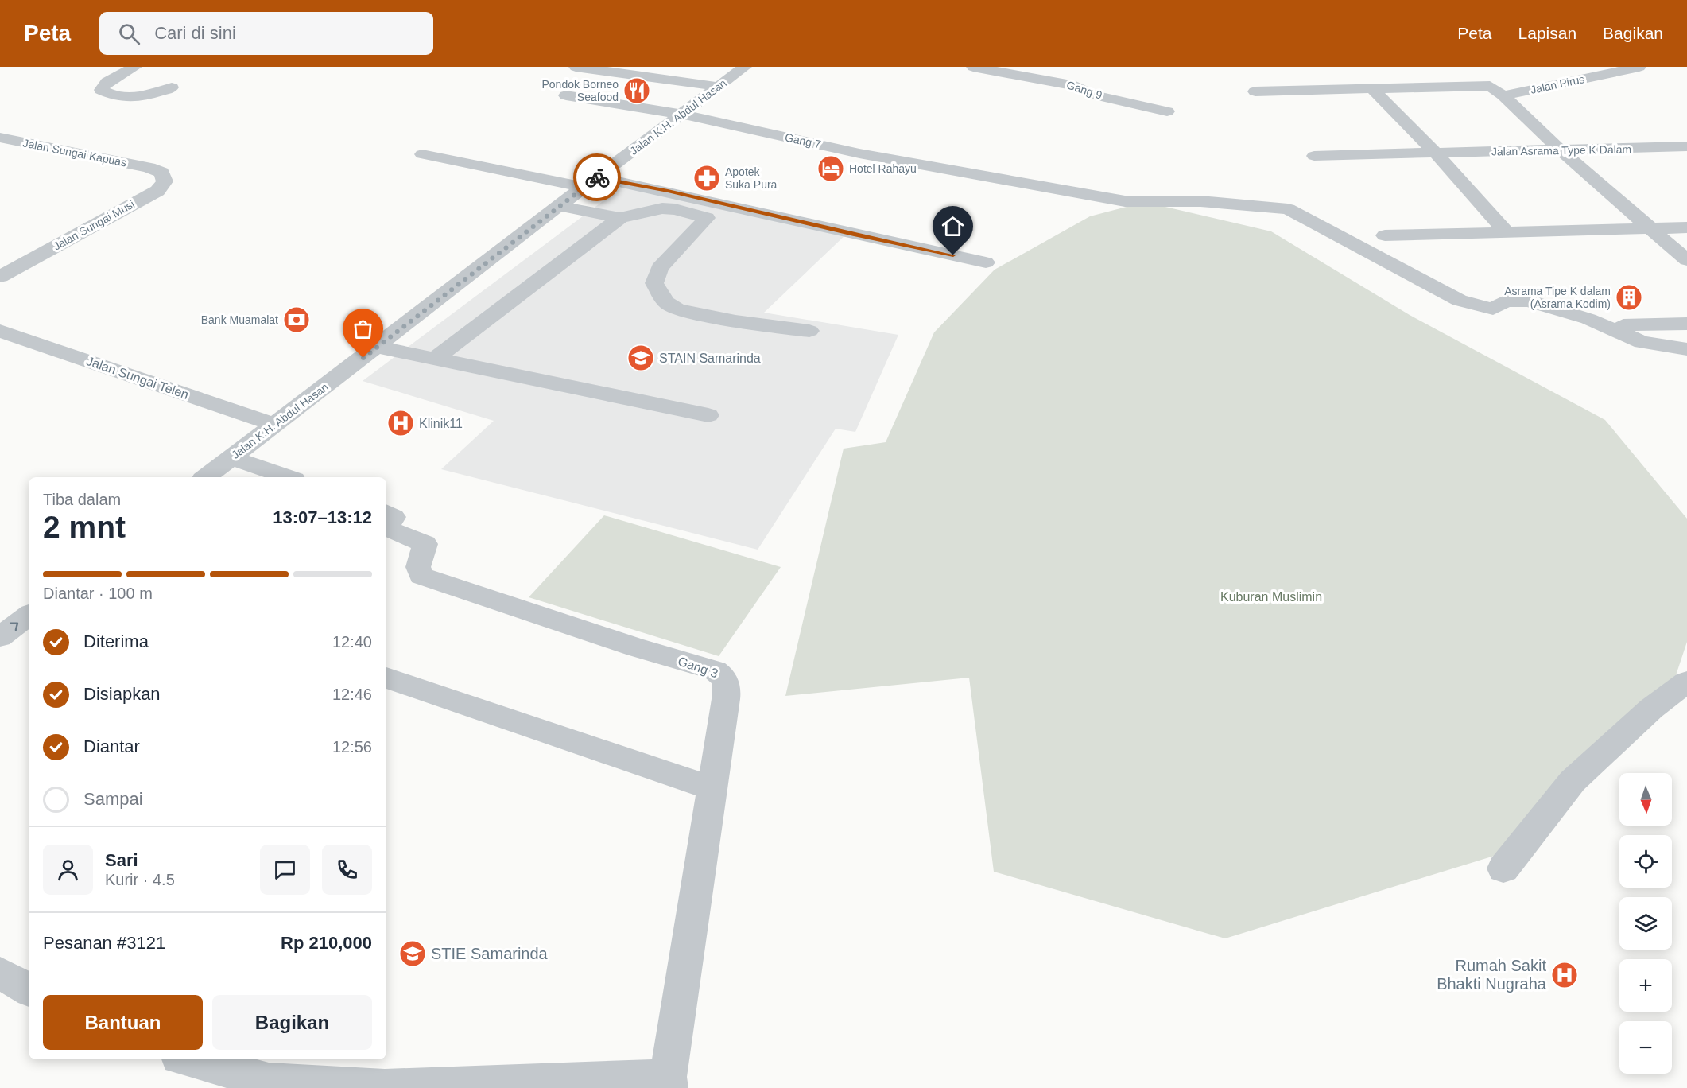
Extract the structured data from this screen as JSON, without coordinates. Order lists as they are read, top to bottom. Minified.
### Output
{"streets":{"street":["Jalan Pirus","Gang 9","Jalan K.H. Abdul Hasan","Gang 7","Jalan Asrama Type K Dalam","Jalan Sungai Kapuas","Jalan Sungai Musi","Jalan Sungai Telen","Gang 3"]},"crossings":[["Jalan K.H. Abdul Hasan","Gang 7"],["Jalan K.H. Abdul Hasan","Jalan Sungai Telen"],["Jalan Sungai Kapuas","Jalan Sungai Musi"]],"parks":["Kuburan Muslimin"],"places":{"restaurant":["Pondok Borneo Seafood"],"hotel":["Hotel Rahayu"],"pharmacy":["Apotek Suka Pura"],"building":["Asrama Tipe K dalam (Asrama Kodim)"],"bank":["Bank Muamalat"],"school or university":["STAIN Samarinda","STIE Samarinda"],"hospital":["Klinik11","Rumah Sakit Bhakti Nugraha"]},"north":"bottom","page":{"header":"Peta","search":"Cari di sini","nav":["Peta","Lapisan","Bagikan"],"heading":["2 mnt","Tiba dalam","13:07–13:12"],"panel":["Sari","Kurir · 4.5","Pesanan #3121","Rp 210,000"],"bar":"Diantar · 100 m","list":[["Diterima","12:40"],["Disiapkan","12:46"],["Diantar","12:56"],"Sampai"],"map_buttons":["+","−"],"buttons":["Bantuan","Bagikan"]}}
